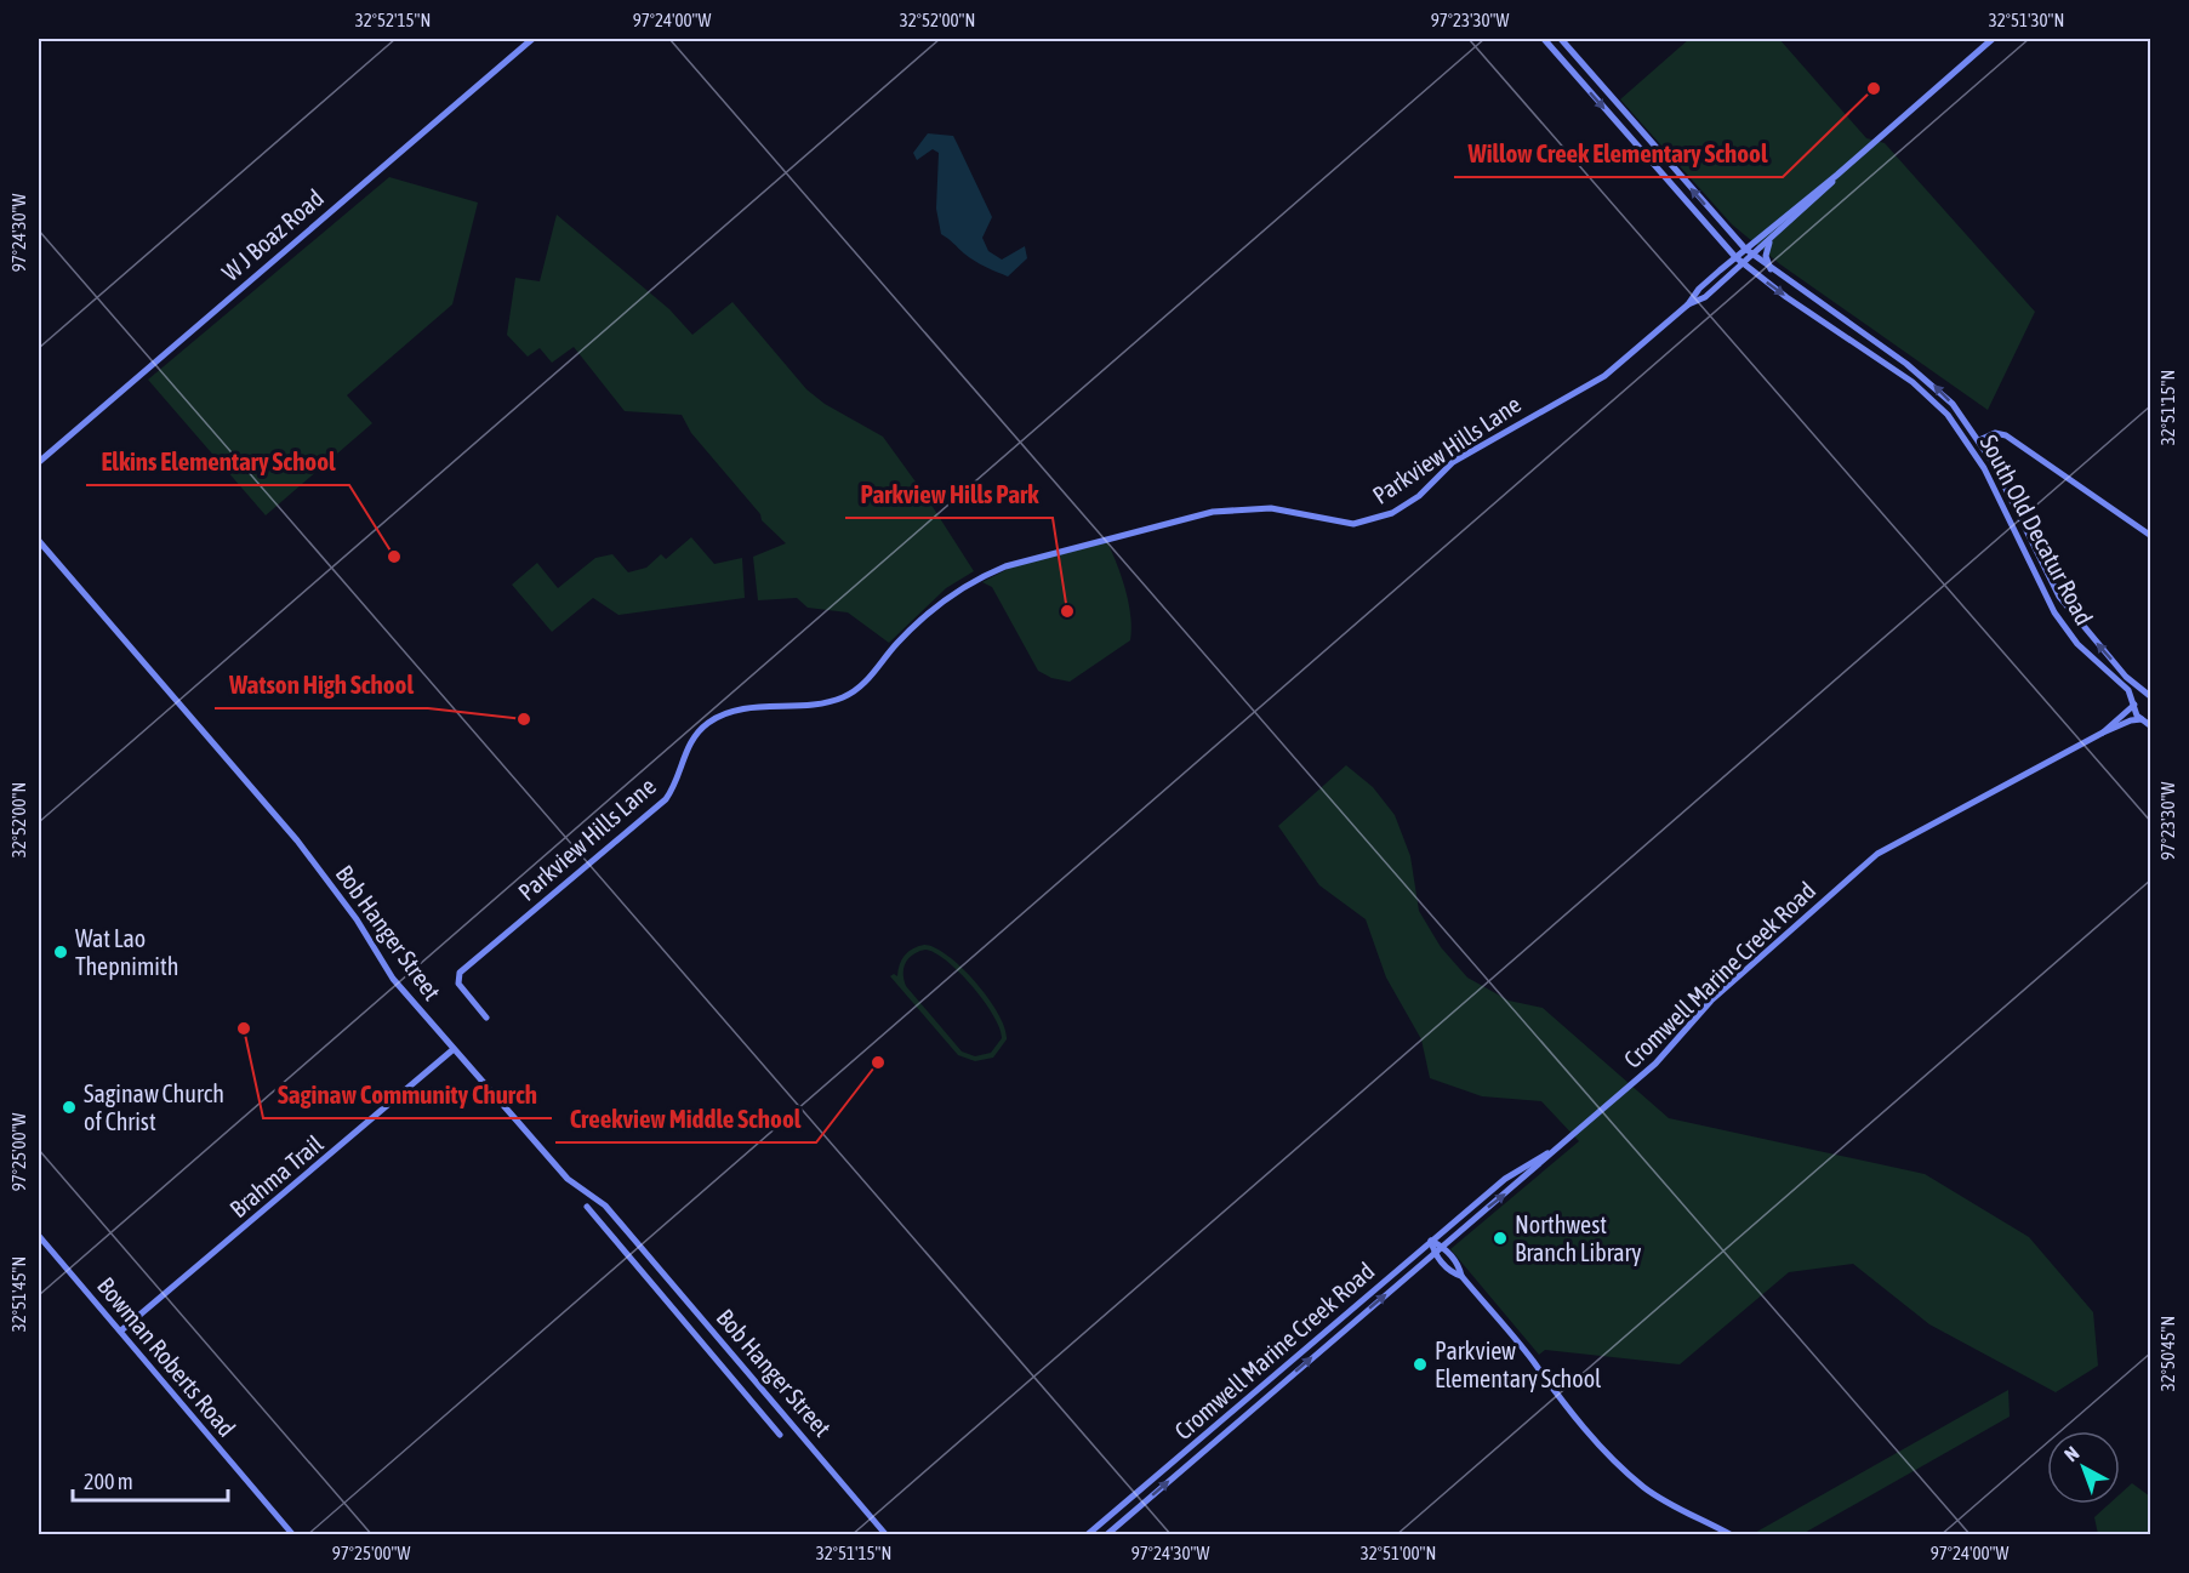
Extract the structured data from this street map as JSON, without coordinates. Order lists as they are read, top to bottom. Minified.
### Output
{"streets":{"street":["W J Boaz Road","Parkview Hills Lane","South Old Decatur Road","Bob Hanger Street","Cromwell Marine Creek Road","Brahma Trail","Bowman Roberts Road"]},"crossings":[["Parkview Hills Lane","South Old Decatur Road"],["South Old Decatur Road","Cromwell Marine Creek Road"],["Bob Hanger Street","Brahma Trail"],["Brahma Trail","Bowman Roberts Road"]],"places":["Willow Creek Elementary School","Elkins Elementary School","Parkview Hills Park","Watson High School","Wat Lao Thepnimith","Saginaw Community Church","Creekview Middle School","Saginaw Church of Christ","Northwest Branch Library","Parkview Elementary School"],"scale_bar":"200 m","north":"top left","coordinates":["32°52'15\"N","97°24'00\"W","32°52'00\"N","97°23'30\"W","32°51'30\"N","97°24'30\"W","32°51'15\"N","97°25'00\"W","32°51'45\"N","32°50'45\"N","32°51'00\"N"]}
